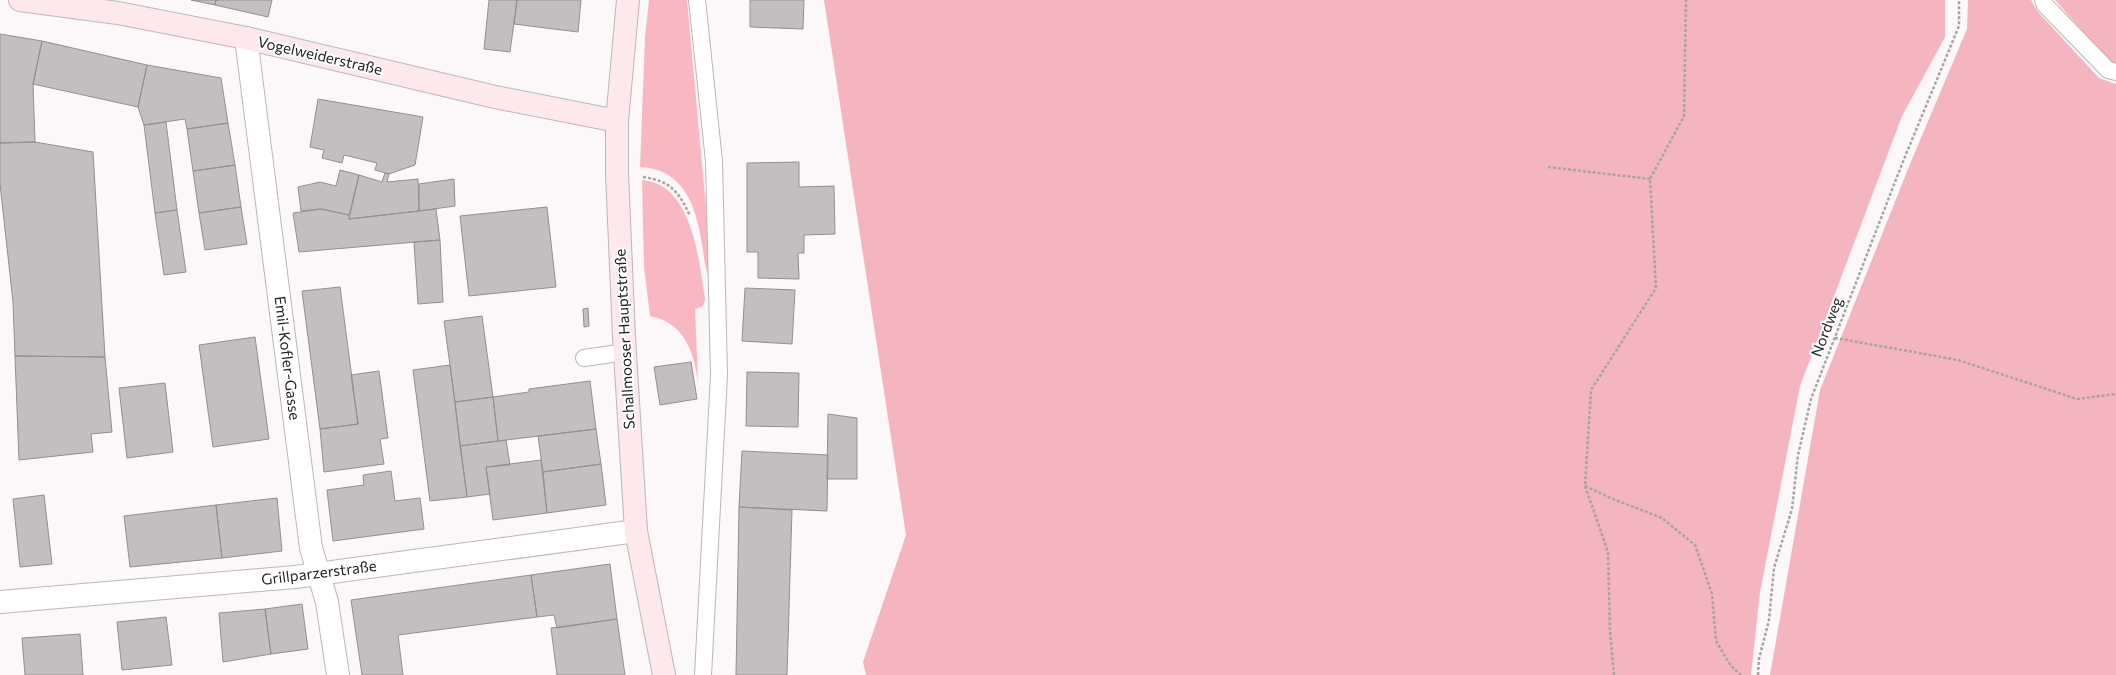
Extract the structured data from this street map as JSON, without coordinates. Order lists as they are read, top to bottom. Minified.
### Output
{"streets":{"street":["Vogelweiderstraße","Schallmooser Hauptstraße","Emil-Kofler-Gasse","Grillparzerstraße"],"path":["Nordweg"]},"crossings":[["Vogelweiderstraße","Schallmooser Hauptstraße"],["Vogelweiderstraße","Emil-Kofler-Gasse"],["Schallmooser Hauptstraße","Grillparzerstraße"],["Emil-Kofler-Gasse","Grillparzerstraße"]]}
